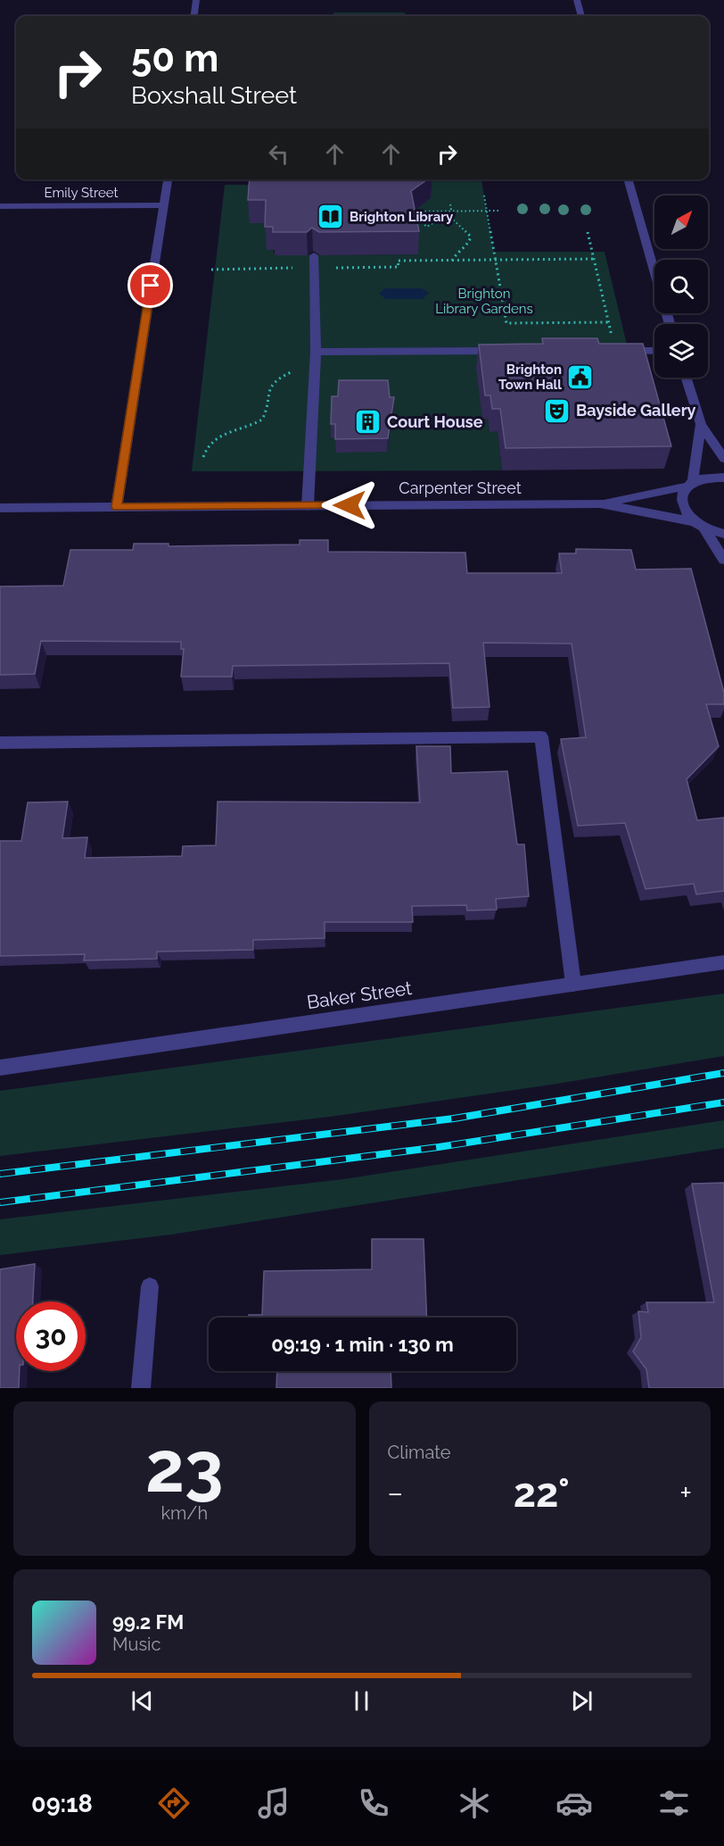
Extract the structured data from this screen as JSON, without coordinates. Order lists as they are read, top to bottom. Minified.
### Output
{"streets":{"street":["Emily Street","Carpenter Street","Baker Street"]},"parks":["Brighton Library Gardens"],"places":{"library":["Brighton Library"],"public building":["Brighton Town Hall"],"theatre":["Bayside Gallery"],"building":["Court House"]},"north":"top right","page":{"turn":["50 m","Boxshall Street"],"limit":"30","trip":"09:19 · 1 min · 130 m","tile":[["23","km/h"],"Climate"],"heat":["−","22°","+"],"song":["99.2 FM","Music"],"tabs":"09:18"}}
